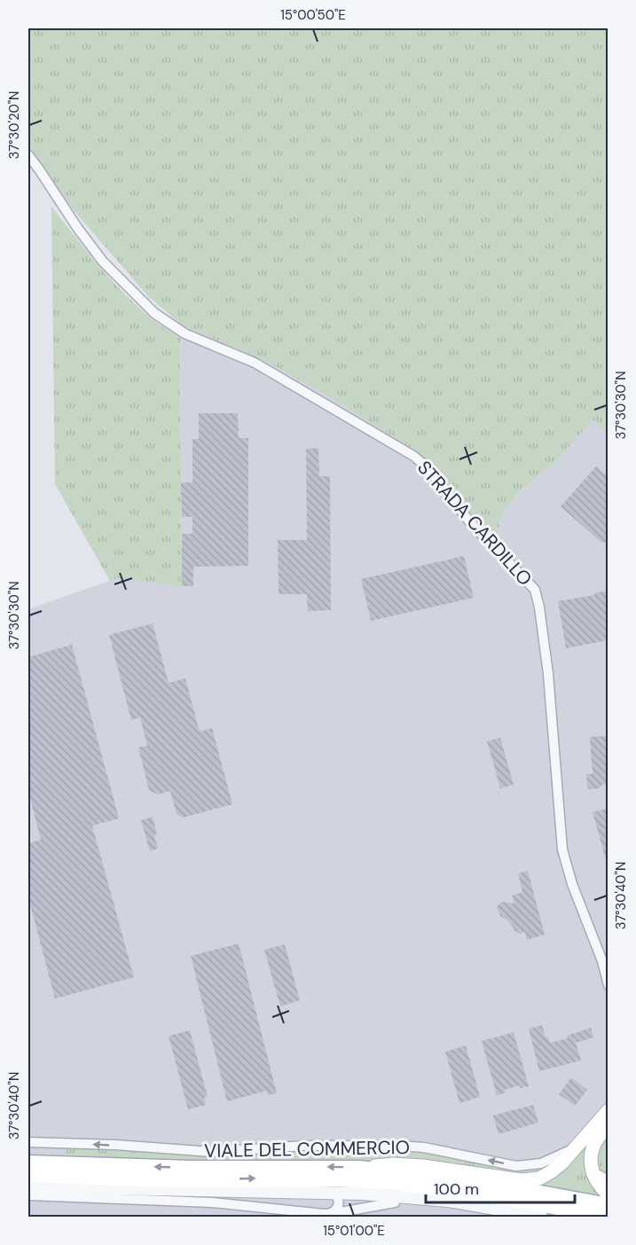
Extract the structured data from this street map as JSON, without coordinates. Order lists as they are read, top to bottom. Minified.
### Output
{"streets":{"street":["STRADA CARDILLO","VIALE DEL COMMERCIO"]},"scale_bar":"100 m","coordinates":["15°00'50\"E","37°30'20\"N","37°30'30\"N","37°30'40\"N","15°01'00\"E"]}
